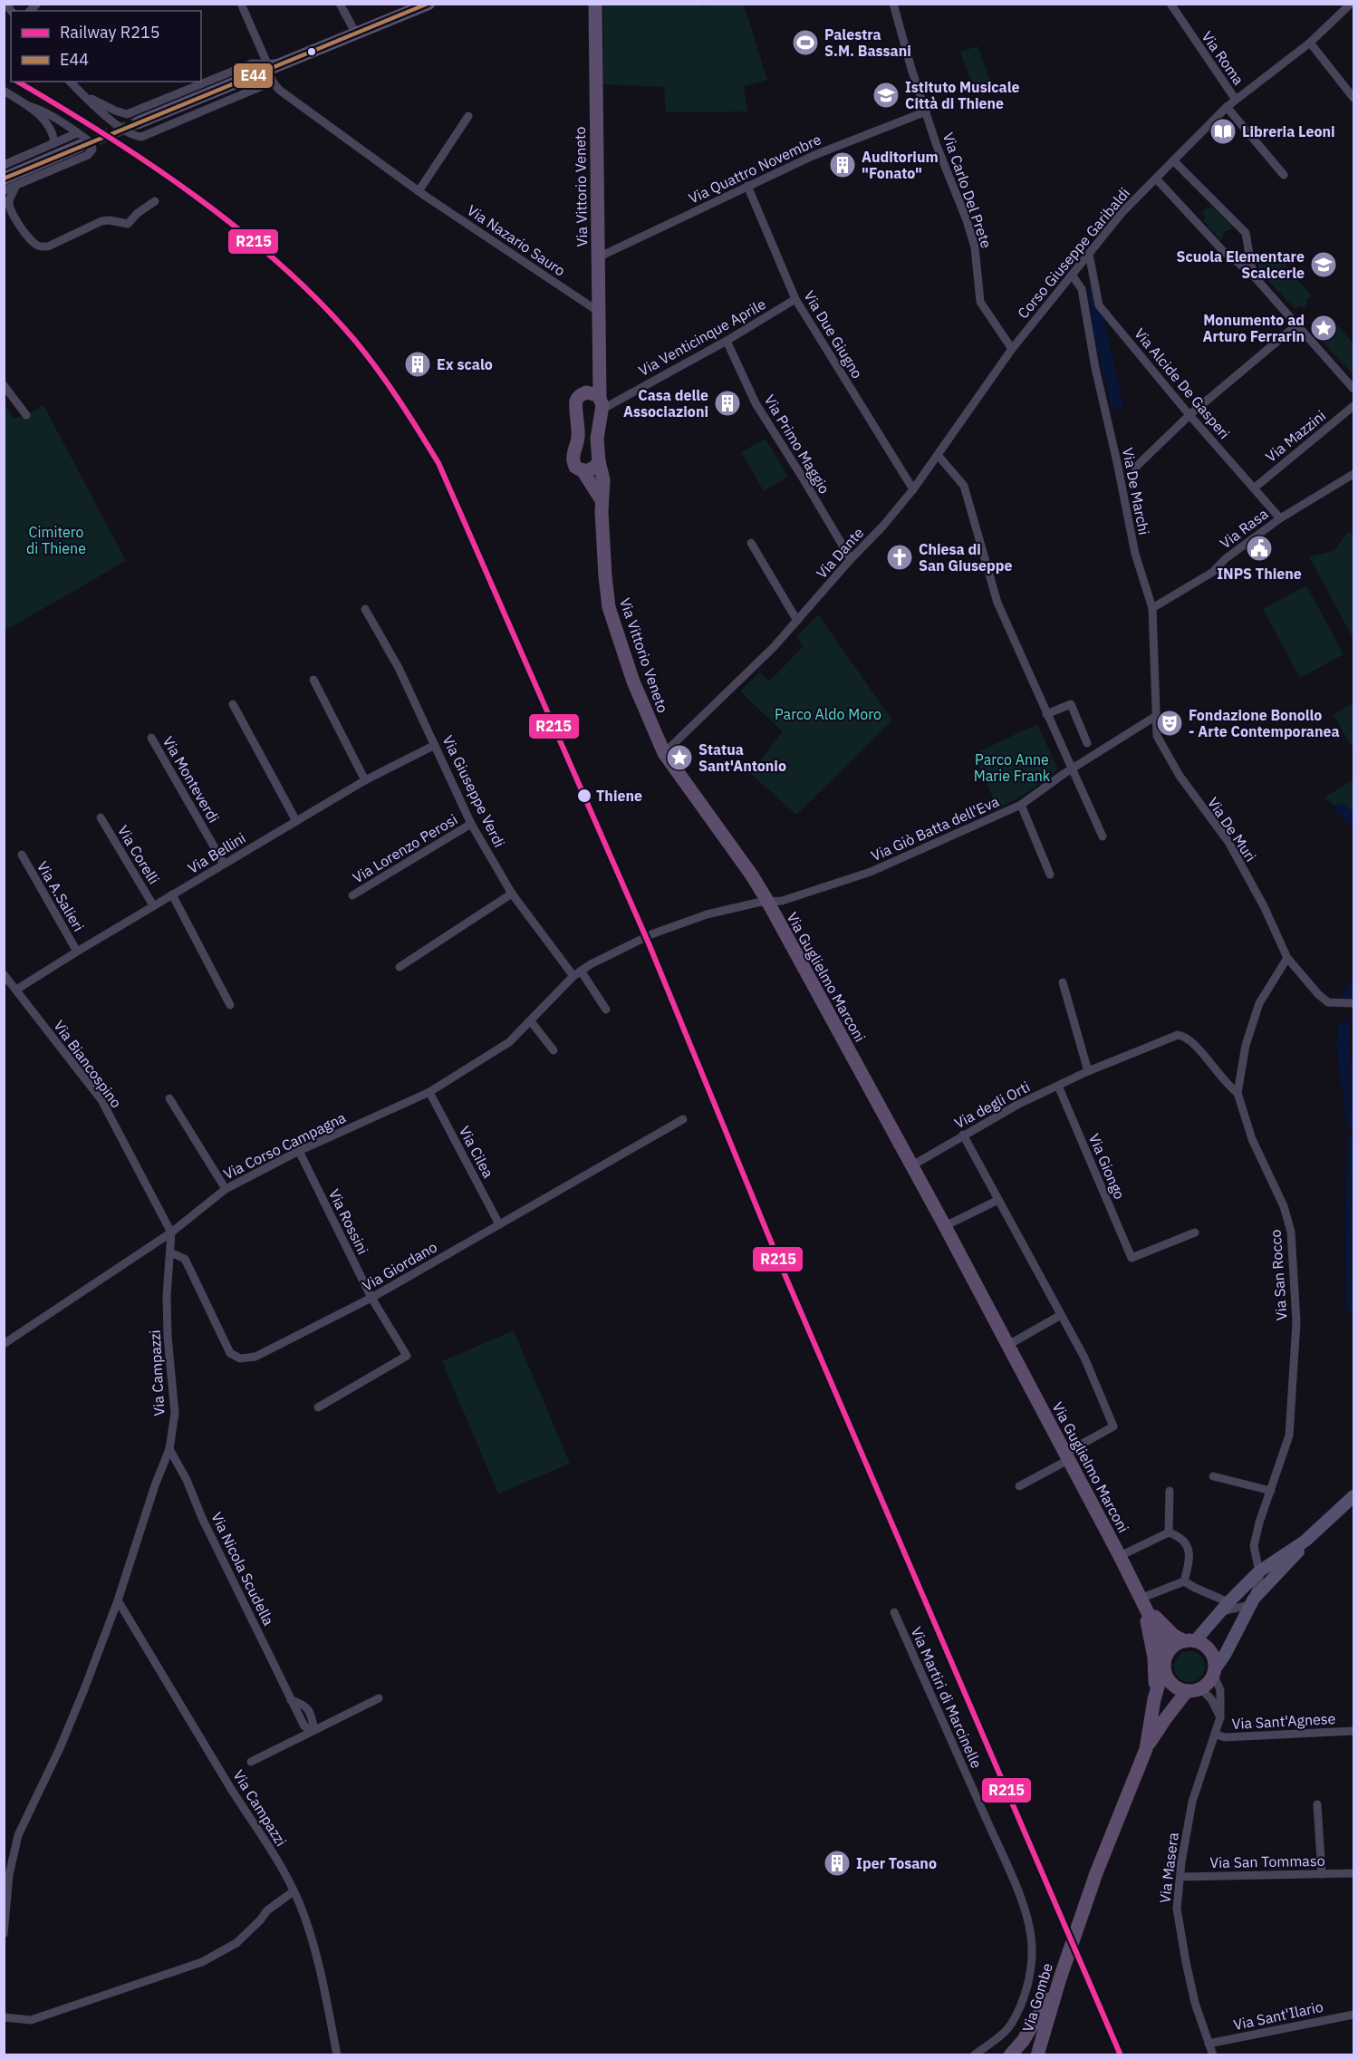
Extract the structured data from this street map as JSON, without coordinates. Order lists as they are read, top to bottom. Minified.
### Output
{"streets":{"main road":["Via Vittorio Veneto","Via Guglielmo Marconi","Via Gombe"],"street":["Via Roma","Via Quattro Novembre","Via Carlo Del Prete","Via Nazario Sauro","Corso Giuseppe Garibaldi","Via Due Giugno","Via Venticinque Aprile","Via Alcide De Gasperi","Via Mazzini","Via Primo Maggio","Via De Marchi","Via Rasa","Via Dante","Via Monteverdi","Via Giuseppe Verdi","Via Giò Batta dell'Eva","Via De Muri","Via Lorenzo Perosi","Via Bellini","Via Corelli","Via A.Salieri","Via Biancospino","Via degli Orti","Via Corso Campagna","Via Cilea","Via Giongo","Via Rossini","Via Giordano","Via San Rocco","Via Campazzi","Via Nicola Scudella","Via Martiri di Marcinelle","Via Sant'Agnese","Via San Tommaso","Via Masera","Via Sant'Ilario"]},"crossings":[["Via Roma","Corso Giuseppe Garibaldi"],["Via Quattro Novembre","Via Vittorio Veneto"],["Via Quattro Novembre","Via Carlo Del Prete"],["Via Quattro Novembre","Via Due Giugno"],["Via Vittorio Veneto","Via Nazario Sauro"],["Via Vittorio Veneto","Via Venticinque Aprile"],["Via Vittorio Veneto","Via Dante"],["Via Vittorio Veneto","Via Guglielmo Marconi"],["Via Carlo Del Prete","Corso Giuseppe Garibaldi"],["Via Carlo Del Prete","Via Dante"],["Corso Giuseppe Garibaldi","Via Alcide De Gasperi"],["Corso Giuseppe Garibaldi","Via De Marchi"],["Corso Giuseppe Garibaldi","Via Dante"],["Via Due Giugno","Via Venticinque Aprile"],["Via Due Giugno","Via Dante"],["Via Venticinque Aprile","Via Primo Maggio"],["Via Alcide De Gasperi","Via Mazzini"],["Via Alcide De Gasperi","Via Rasa"],["Via Primo Maggio","Via Dante"],["Via De Marchi","Via Rasa"],["Via De Marchi","Via Giò Batta dell'Eva"],["Via De Marchi","Via De Muri"],["Via Dante","Via Guglielmo Marconi"],["Via Monteverdi","Via Bellini"],["Via Giuseppe Verdi","Via Lorenzo Perosi"],["Via Giuseppe Verdi","Via Bellini"],["Via Giuseppe Verdi","Via Corso Campagna"],["Via Giò Batta dell'Eva","Via De Muri"],["Via Giò Batta dell'Eva","Via Guglielmo Marconi"],["Via Giò Batta dell'Eva","Via Corso Campagna"],["Via De Muri","Via San Rocco"],["Via Bellini","Via Corelli"],["Via Bellini","Via A.Salieri"],["Via Bellini","Via Biancospino"],["Via Guglielmo Marconi","Via degli Orti"],["Via Guglielmo Marconi","Via Corso Campagna"],["Via Guglielmo Marconi","Via Masera"],["Via Guglielmo Marconi","Via Gombe"],["Via Biancospino","Via Corso Campagna"],["Via Biancospino","Via Campazzi"],["Via degli Orti","Via Giongo"],["Via degli Orti","Via San Rocco"],["Via Corso Campagna","Via Cilea"],["Via Corso Campagna","Via Rossini"],["Via Corso Campagna","Via Campazzi"],["Via Cilea","Via Giordano"],["Via Rossini","Via Giordano"],["Via Giordano","Via Campazzi"],["Via Campazzi","Via Nicola Scudella"],["Via Sant'Agnese","Via Masera"],["Via San Tommaso","Via Masera"],["Via Masera","Via Sant'Ilario"]],"parks":["Cimitero di Thiene","Parco Aldo Moro","Parco Anne Marie Frank"],"places":{"sports":["Palestra S.M. Bassani"],"school or university":["Istituto Musicale Città di Thiene","Scuola Elementare Scalcerle"],"library":["Libreria Leoni"],"building":["Auditorium \"Fonato\"","Ex scalo","Casa delle Associazioni","Iper Tosano"],"place":["Monumento ad Arturo Ferrarin","Statua Sant'Antonio"],"public building":["INPS Thiene"],"church":["Chiesa di San Giuseppe"],"theatre":["Fondazione Bonollo - Arte Contemporanea"],"other":["Thiene"]},"lines":["transit line E44","rail line R215"],"legend":["Railway R215","E44"]}
